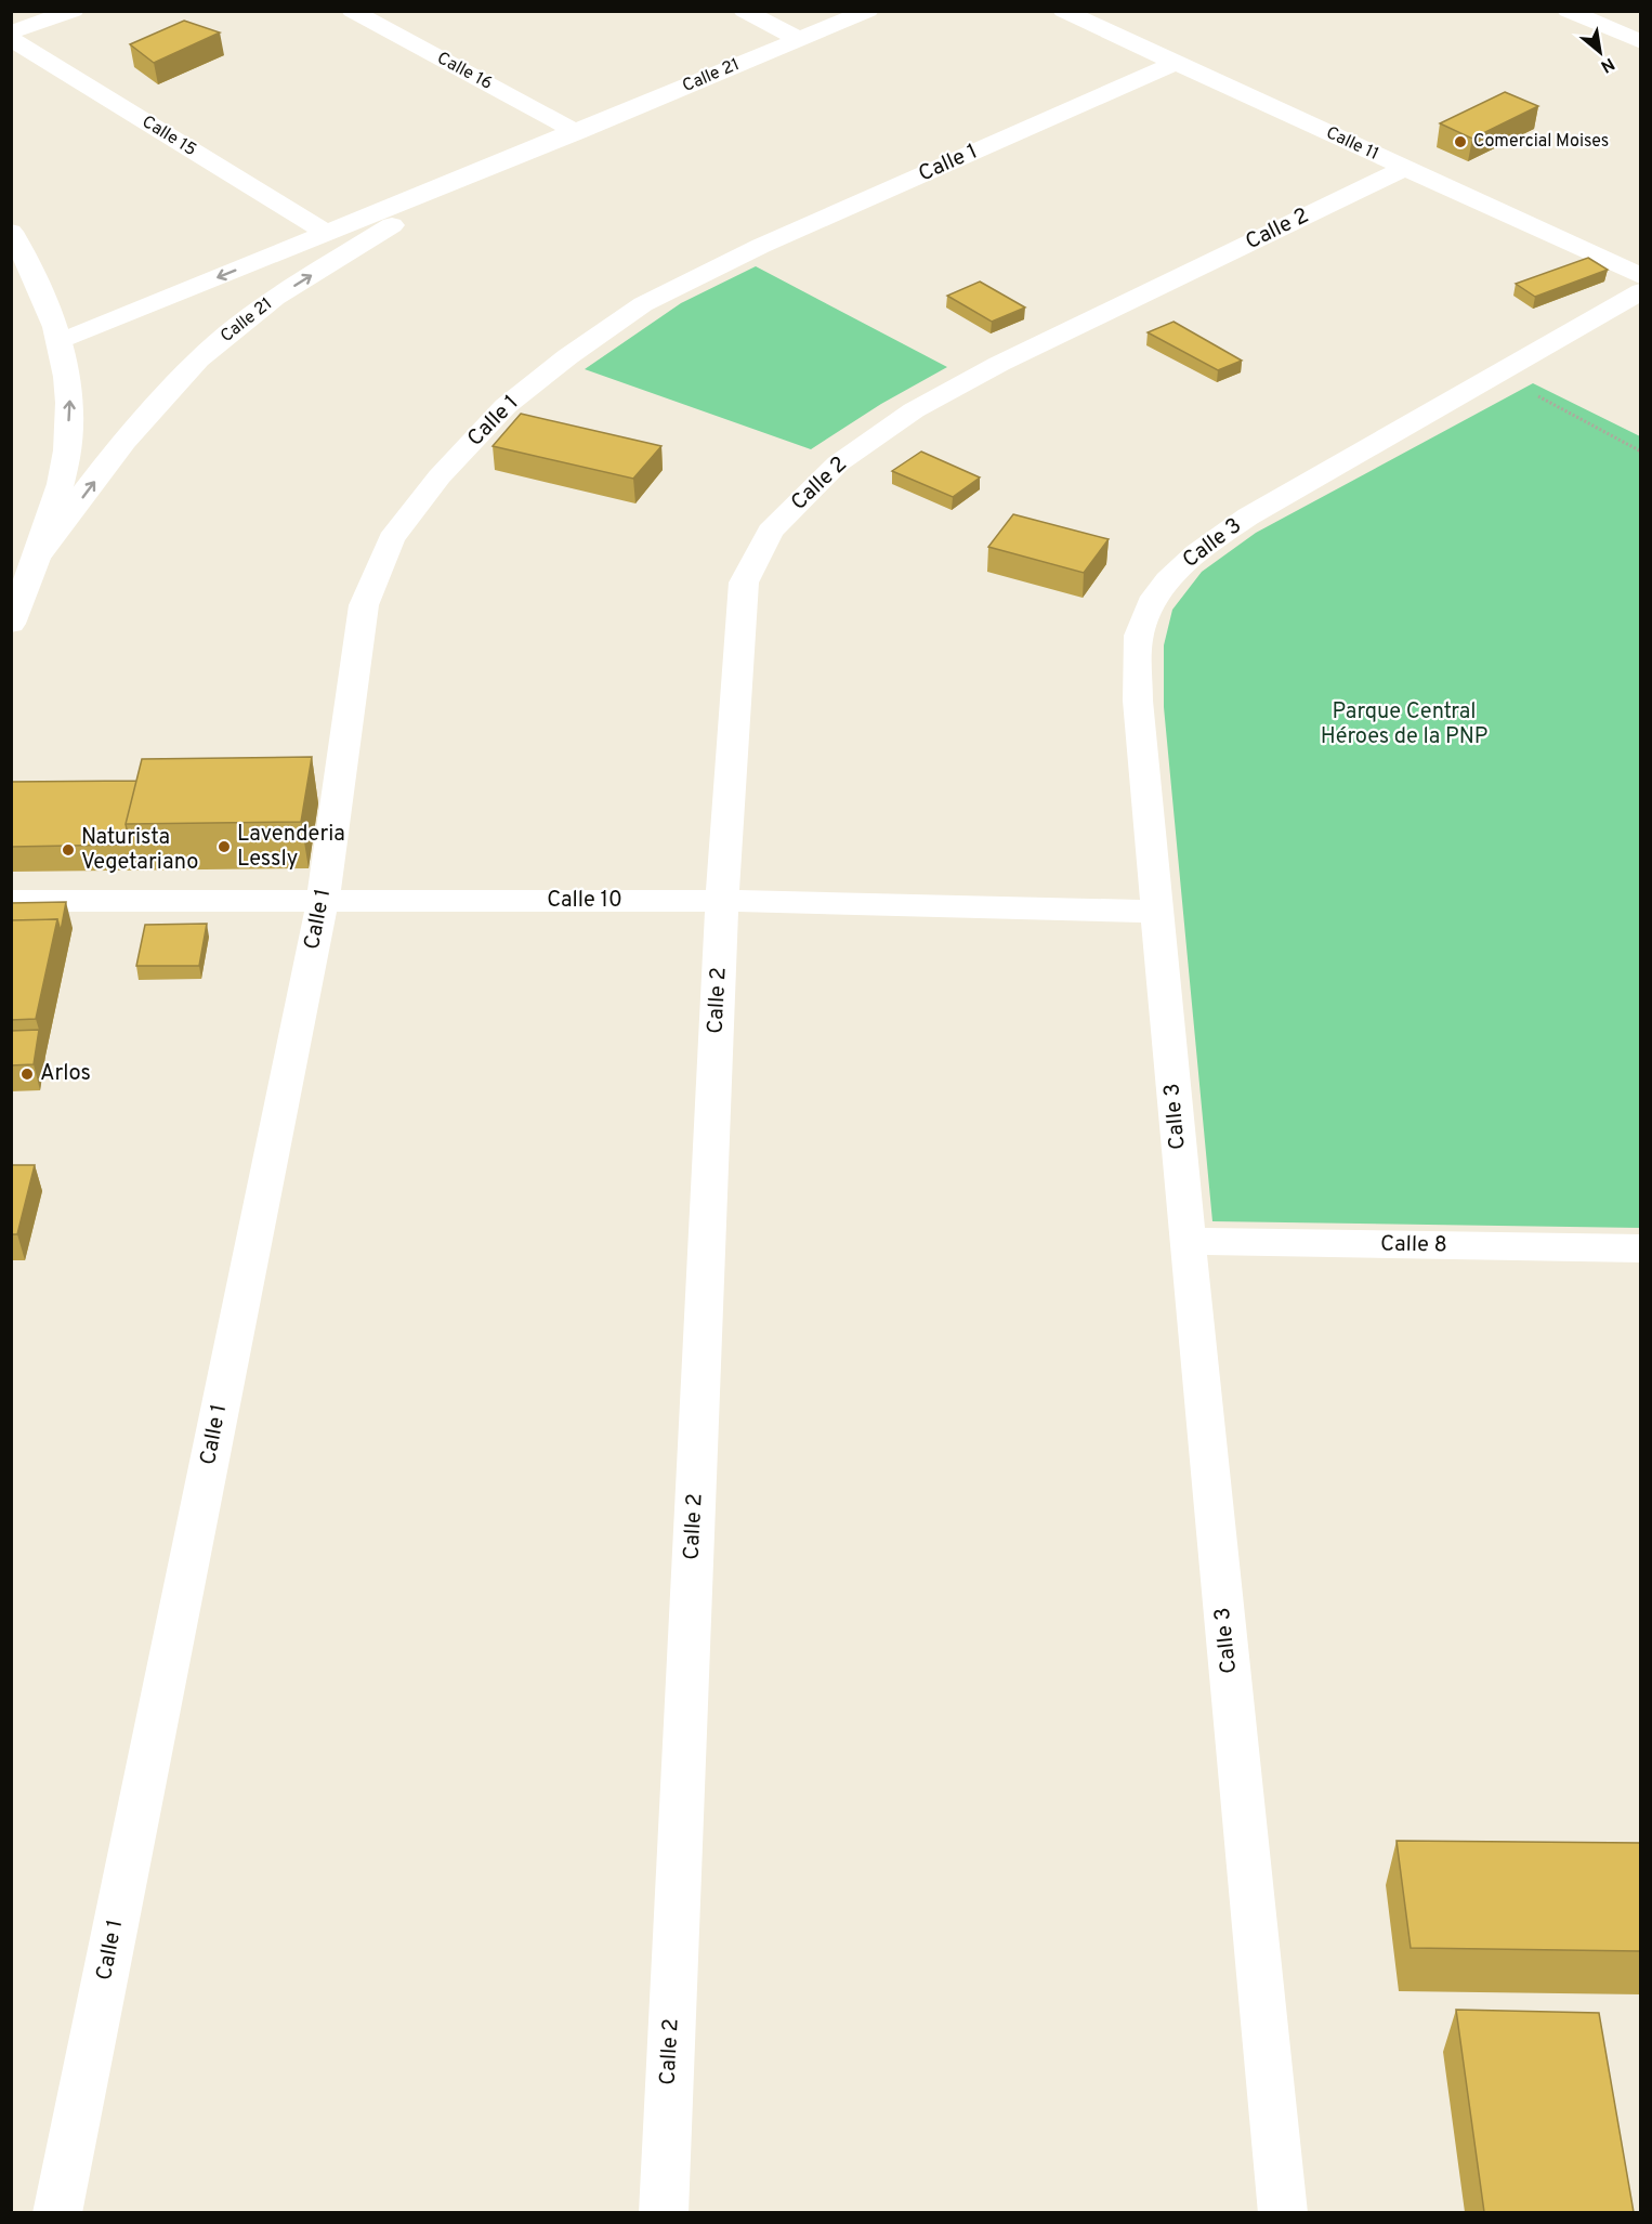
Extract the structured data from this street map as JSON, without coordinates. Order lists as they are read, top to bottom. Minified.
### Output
{"streets":{"street":["Calle 16","Calle 21","Calle 15","Calle 11","Calle 1","Calle 2","Calle 3","Calle 10","Calle 8"]},"crossings":[["Calle 16","Calle 21"],["Calle 21","Calle 15"],["Calle 11","Calle 1"],["Calle 11","Calle 2"],["Calle 1","Calle 10"],["Calle 2","Calle 10"],["Calle 3","Calle 10"],["Calle 3","Calle 8"]],"parks":["Parque Central Héroes de la PNP"],"places":["Comercial Moises","Lavenderia Lessly","Naturista Vegetariano","Arlos"],"north":"bottom right"}
